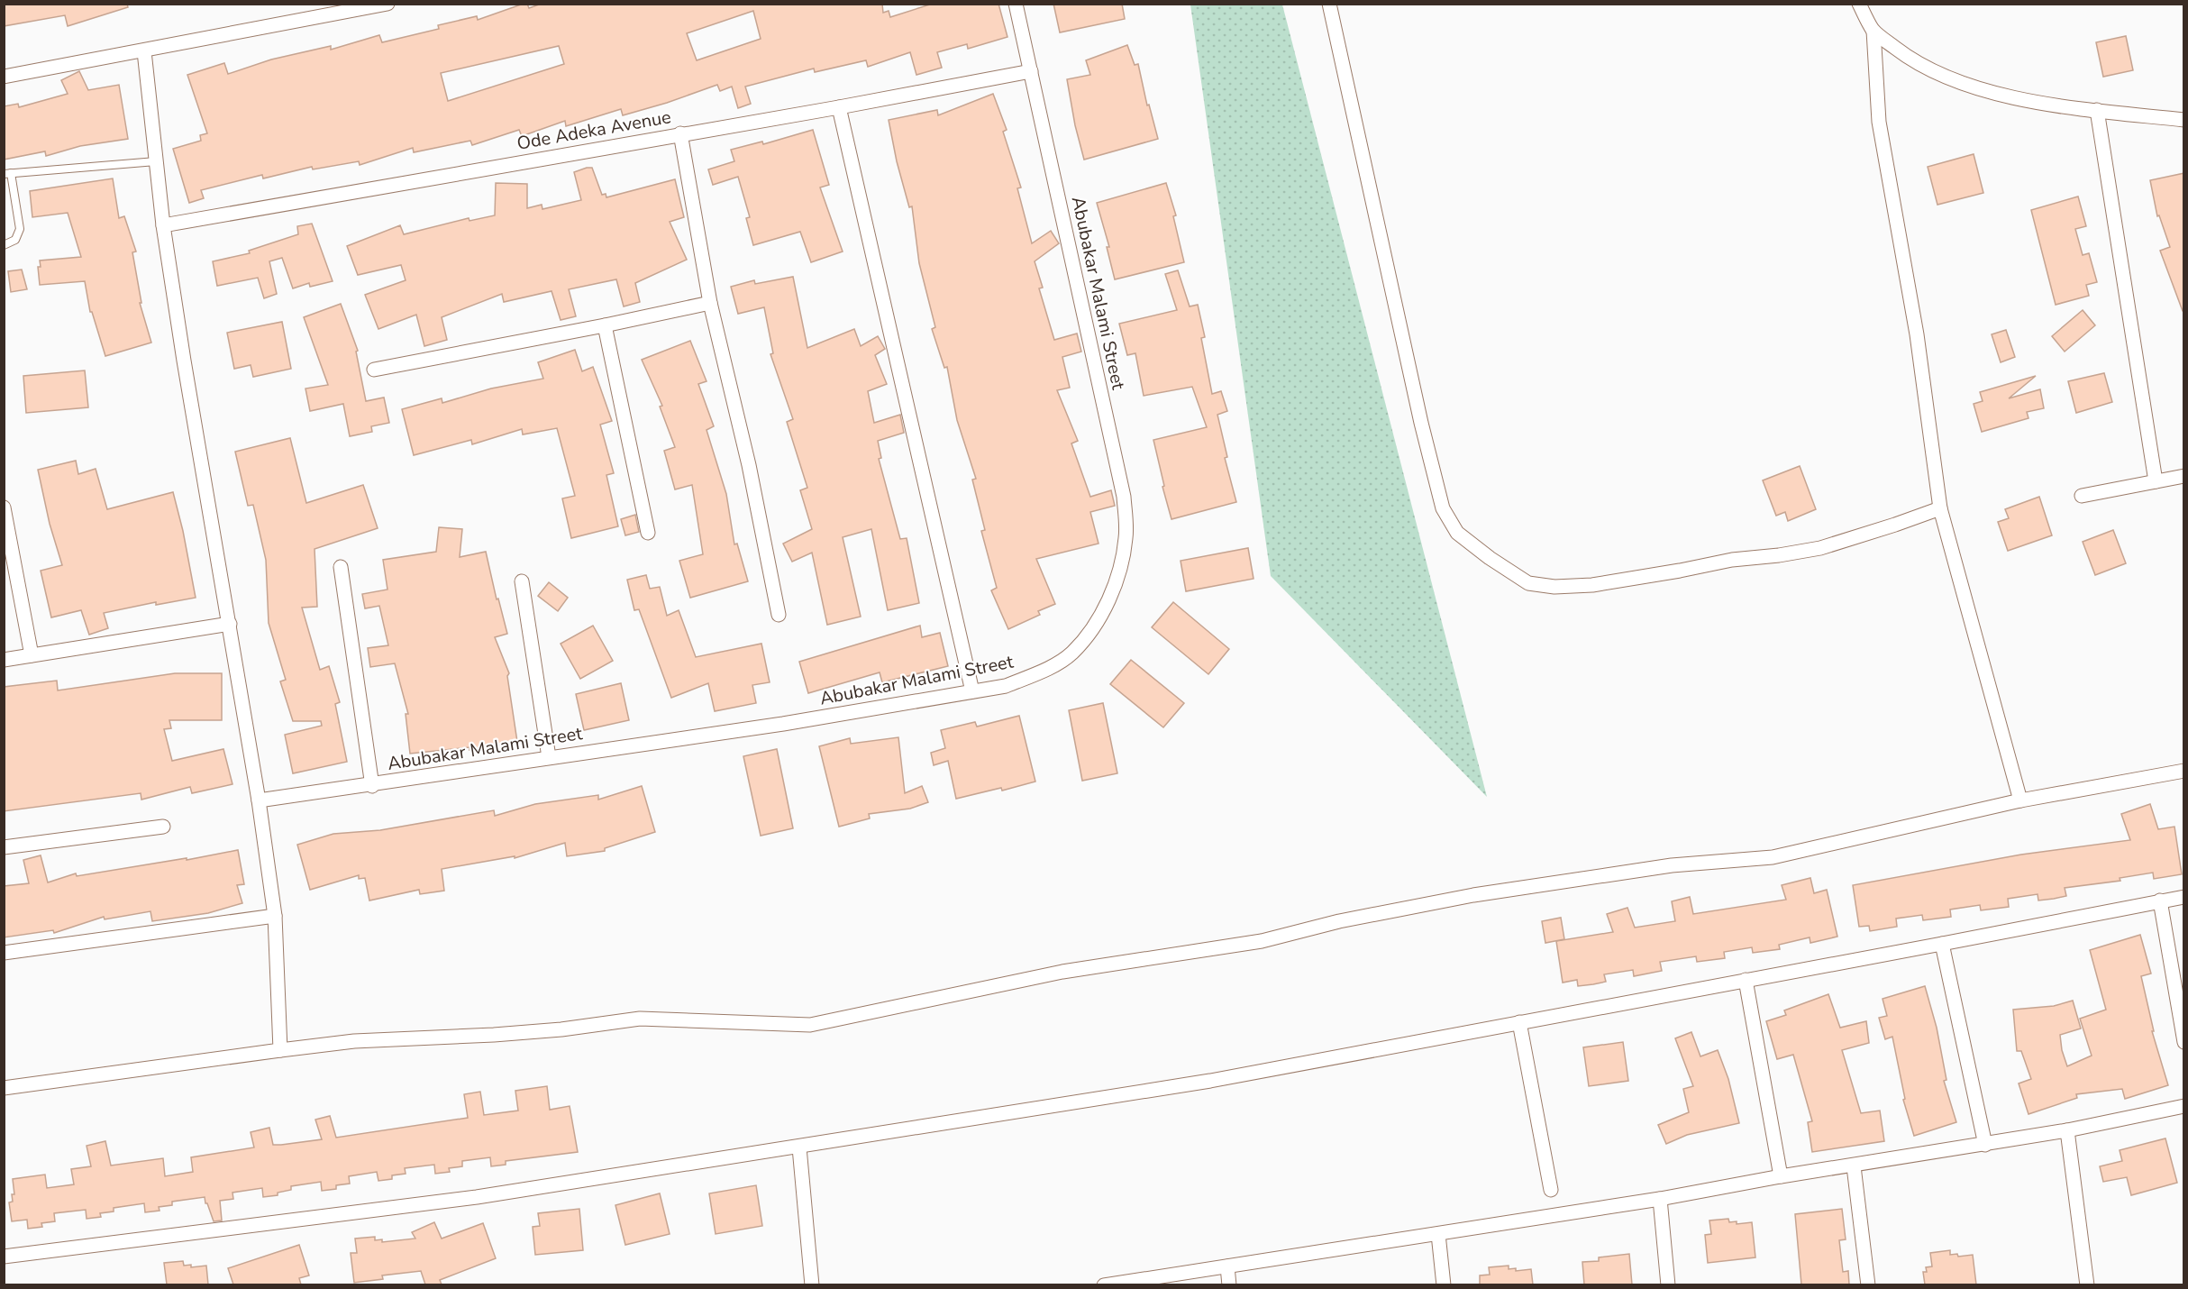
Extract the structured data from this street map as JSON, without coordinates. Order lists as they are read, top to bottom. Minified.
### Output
{"streets":{"street":["Ode Adeka Avenue","Abubakar Malami Street"]},"crossings":[["Ode Adeka Avenue","Abubakar Malami Street"]]}
